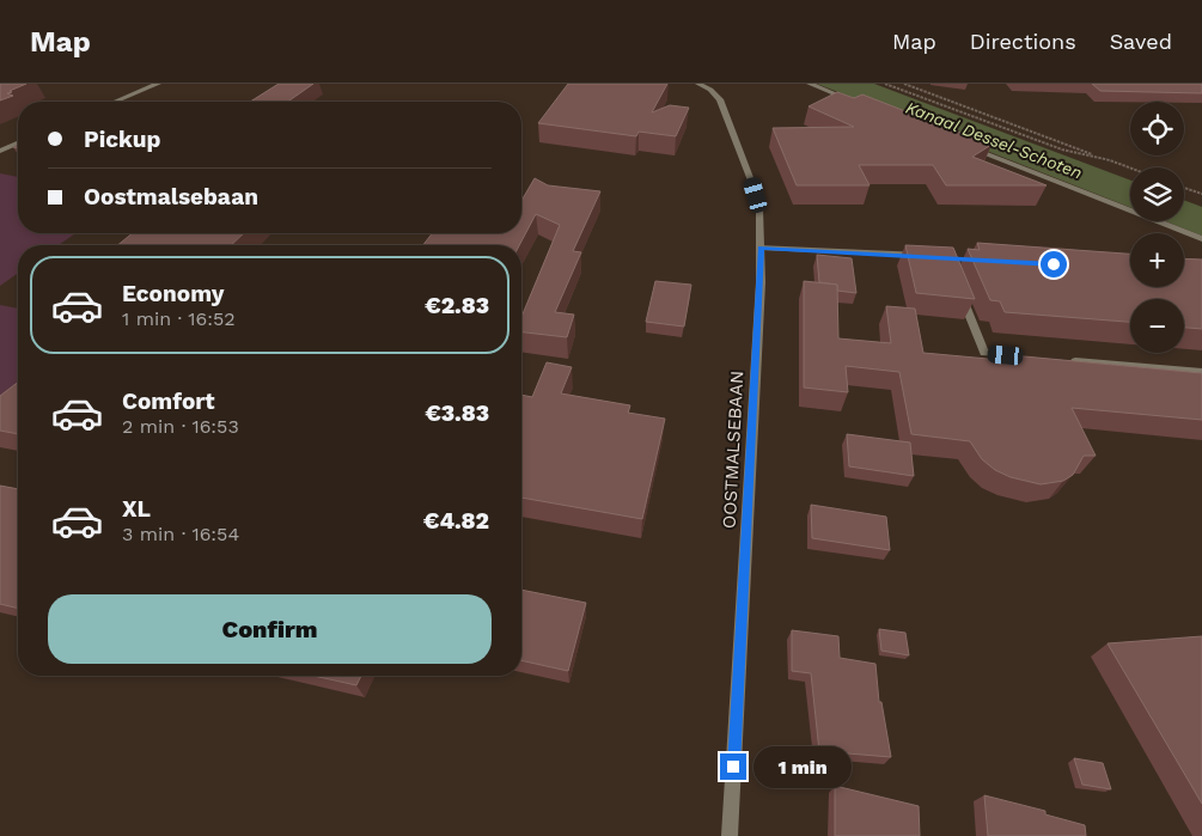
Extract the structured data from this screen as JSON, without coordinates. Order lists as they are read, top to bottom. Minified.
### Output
{"streets":{"street":["OOSTMALSEBAAN"]},"water":["Kanaal Dessel-Schoten"],"page":{"header":"Map","nav":["Map","Directions","Saved"],"map_buttons":["+","−"],"banner":["Pickup","Oostmalsebaan"],"list":[{"name":"Economy","note":"1 min · 16:52","value":"€2.83"},{"name":"Comfort","note":"2 min · 16:53","value":"€3.83"},{"name":"XL","note":"3 min · 16:54","value":"€4.82"}],"buttons":"Confirm","bubble":"1 min"}}
